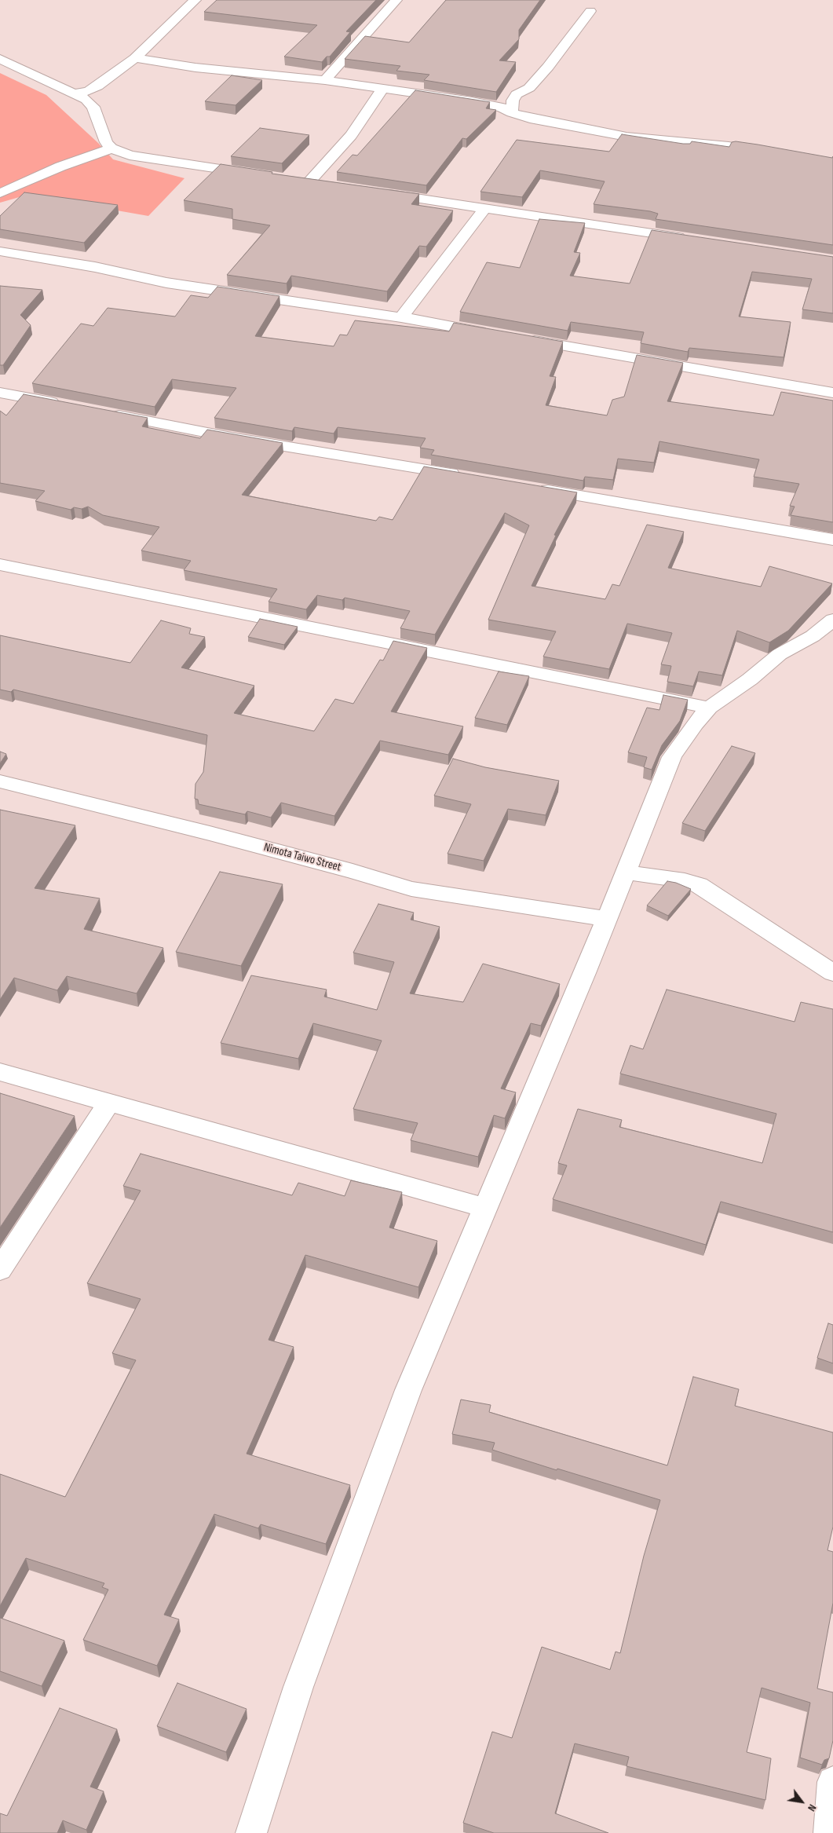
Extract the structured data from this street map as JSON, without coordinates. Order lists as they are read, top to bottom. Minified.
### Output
{"streets":{"street":["Nimota Taiwo Street"]},"north":"bottom right"}
